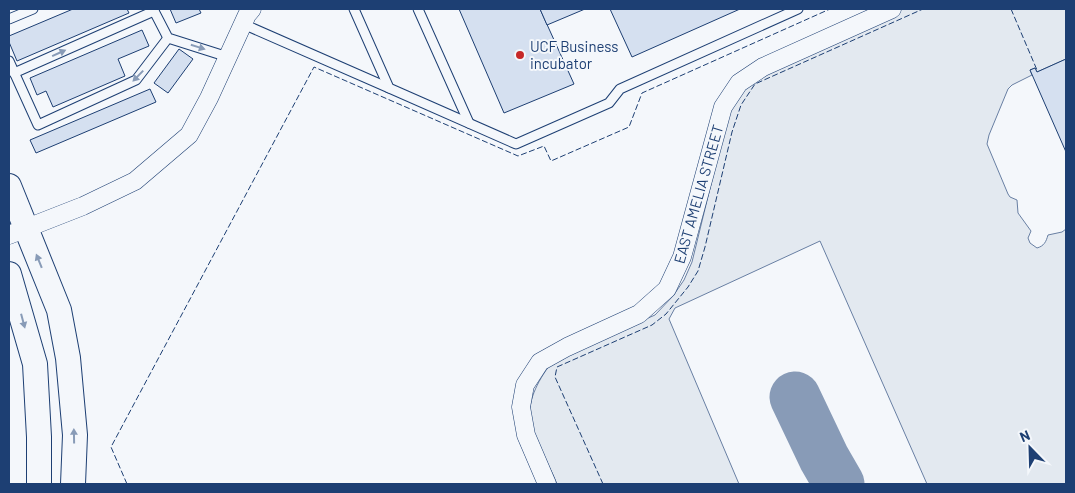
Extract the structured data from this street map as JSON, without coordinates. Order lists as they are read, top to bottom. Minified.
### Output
{"streets":{"street":["EAST AMELIA STREET"]},"places":["UCF Business incubator"],"north":"top left"}
